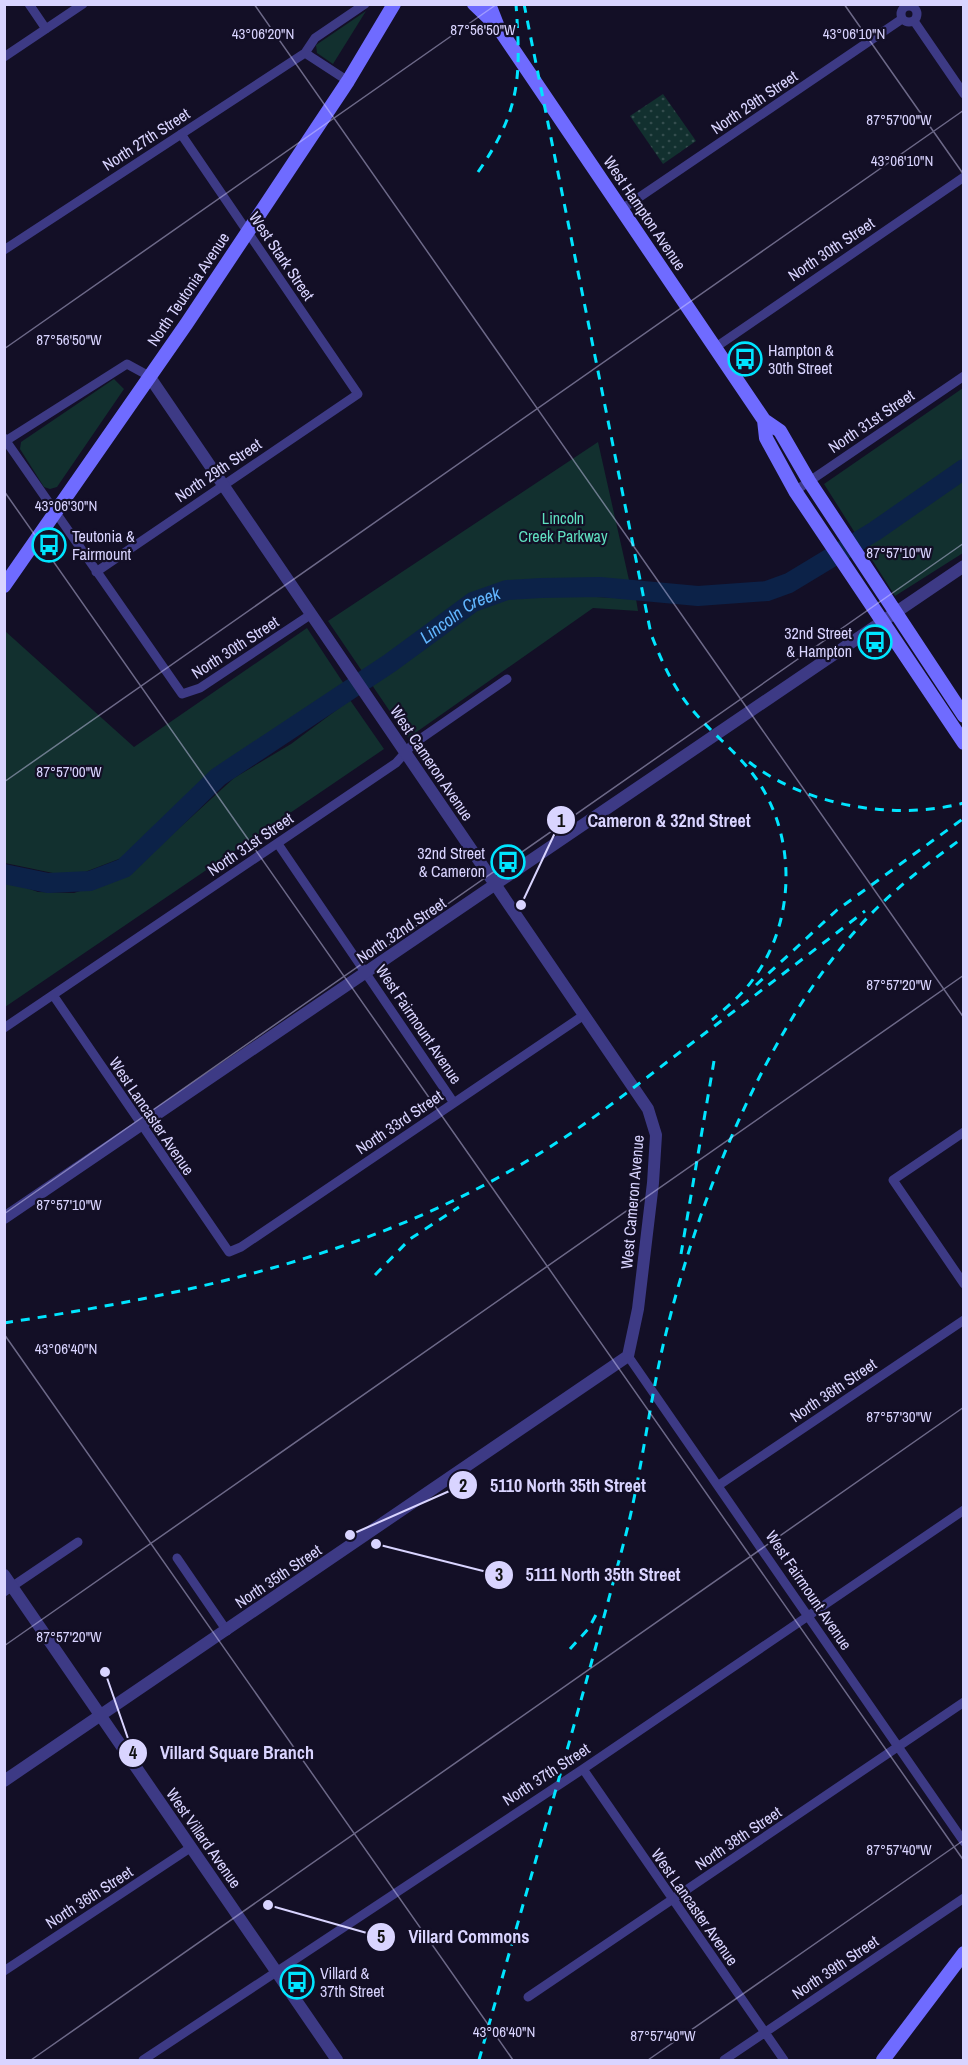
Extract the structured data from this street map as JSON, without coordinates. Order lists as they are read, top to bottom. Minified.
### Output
{"streets":{"main road":["West Hampton Avenue","North Teutonia Avenue"],"street":["North 29th Street","North 27th Street","North 30th Street","West Stark Street","North 31st Street","West Cameron Avenue","North 32nd Street","West Fairmount Avenue","West Lancaster Avenue","North 33rd Street","North 36th Street","North 35th Street","North 37th Street","West Villard Avenue","North 38th Street","North 39th Street"]},"crossings":[["North 29th Street","West Hampton Avenue"],["North 29th Street","North 30th Street"],["North 29th Street","West Stark Street"],["North 29th Street","West Cameron Avenue"],["North 27th Street","West Stark Street"],["West Hampton Avenue","North 30th Street"],["West Hampton Avenue","North 31st Street"],["West Hampton Avenue","North 32nd Street"],["North 30th Street","West Cameron Avenue"],["West Stark Street","North Teutonia Avenue"],["North Teutonia Avenue","West Cameron Avenue"],["North 31st Street","West Cameron Avenue"],["North 31st Street","West Fairmount Avenue"],["North 31st Street","West Lancaster Avenue"],["West Cameron Avenue","North 32nd Street"],["West Cameron Avenue","West Fairmount Avenue"],["West Cameron Avenue","North 33rd Street"],["West Cameron Avenue","North 35th Street"],["North 32nd Street","West Fairmount Avenue"],["North 32nd Street","West Lancaster Avenue"],["West Fairmount Avenue","North 33rd Street"],["West Fairmount Avenue","North 36th Street"],["West Fairmount Avenue","North 35th Street"],["West Fairmount Avenue","North 37th Street"],["West Fairmount Avenue","North 38th Street"],["West Lancaster Avenue","North 33rd Street"],["West Lancaster Avenue","North 37th Street"],["West Lancaster Avenue","North 38th Street"],["West Lancaster Avenue","North 39th Street"],["North 36th Street","West Villard Avenue"],["North 35th Street","West Villard Avenue"],["North 37th Street","West Villard Avenue"]],"water":["Lincoln Creek"],"parks":["Lincoln Creek Parkway"],"places":{"bus stop":["Hampton & 30th Street","Teutonia & Fairmount","32nd Street & Hampton","32nd Street & Cameron","Villard & 37th Street"],"other":["Cameron & 32nd Street","5110 North 35th Street","5111 North 35th Street","Villard Square Branch","Villard Commons"]},"coordinates":["87°56'50\"W","43°06'20\"N","43°06'10\"N","87°57'00\"W","43°06'30\"N","87°57'10\"W","87°57'20\"W","43°06'40\"N","87°57'30\"W","87°57'40\"W"]}
